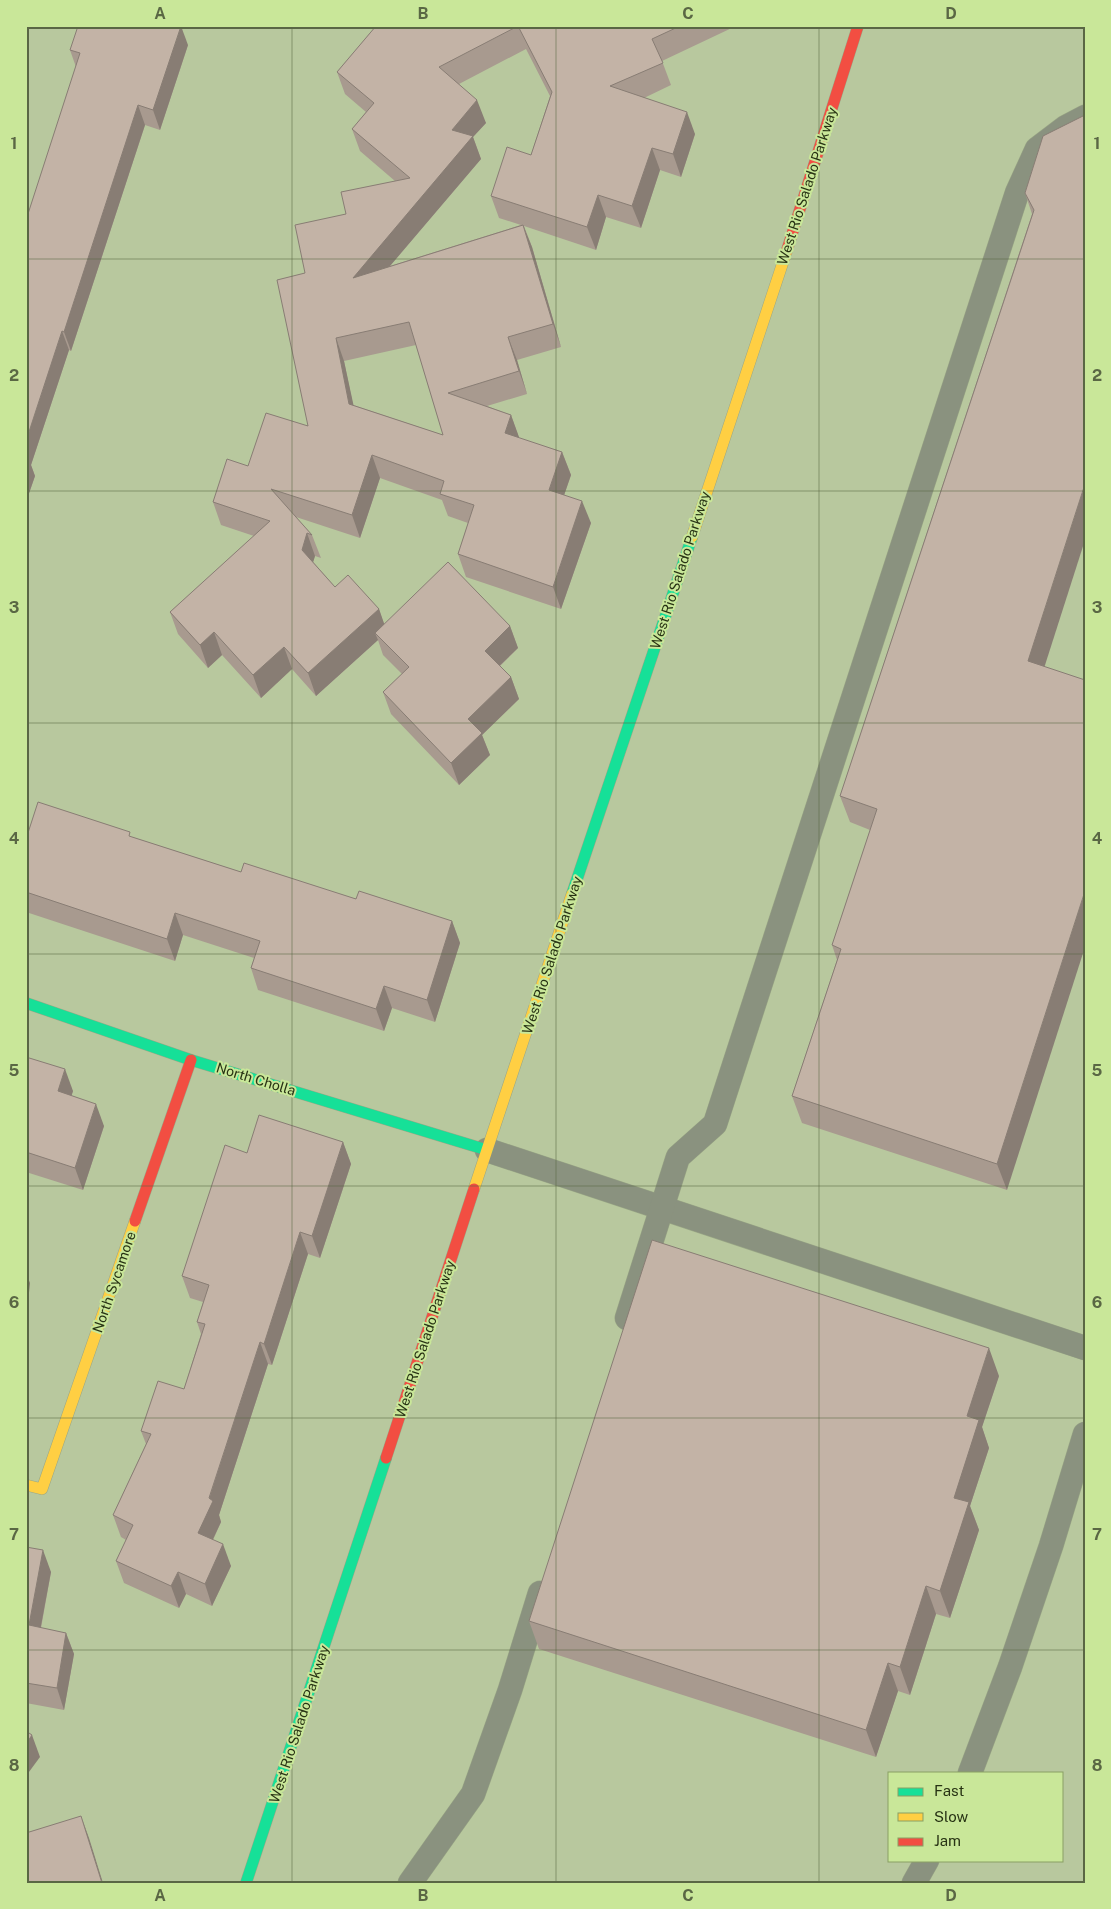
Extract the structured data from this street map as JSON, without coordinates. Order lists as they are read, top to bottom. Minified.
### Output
{"streets":{"main road":["West Rio Salado Parkway","North Cholla","North Sycamore"]},"crossings":[["West Rio Salado Parkway","North Cholla"],["North Cholla","North Sycamore"]],"legend":["Fast","Slow","Jam"],"grid":{"columns":["A","B","C","D"],"rows":["1","2","3","4","5","6","7","8"]}}
